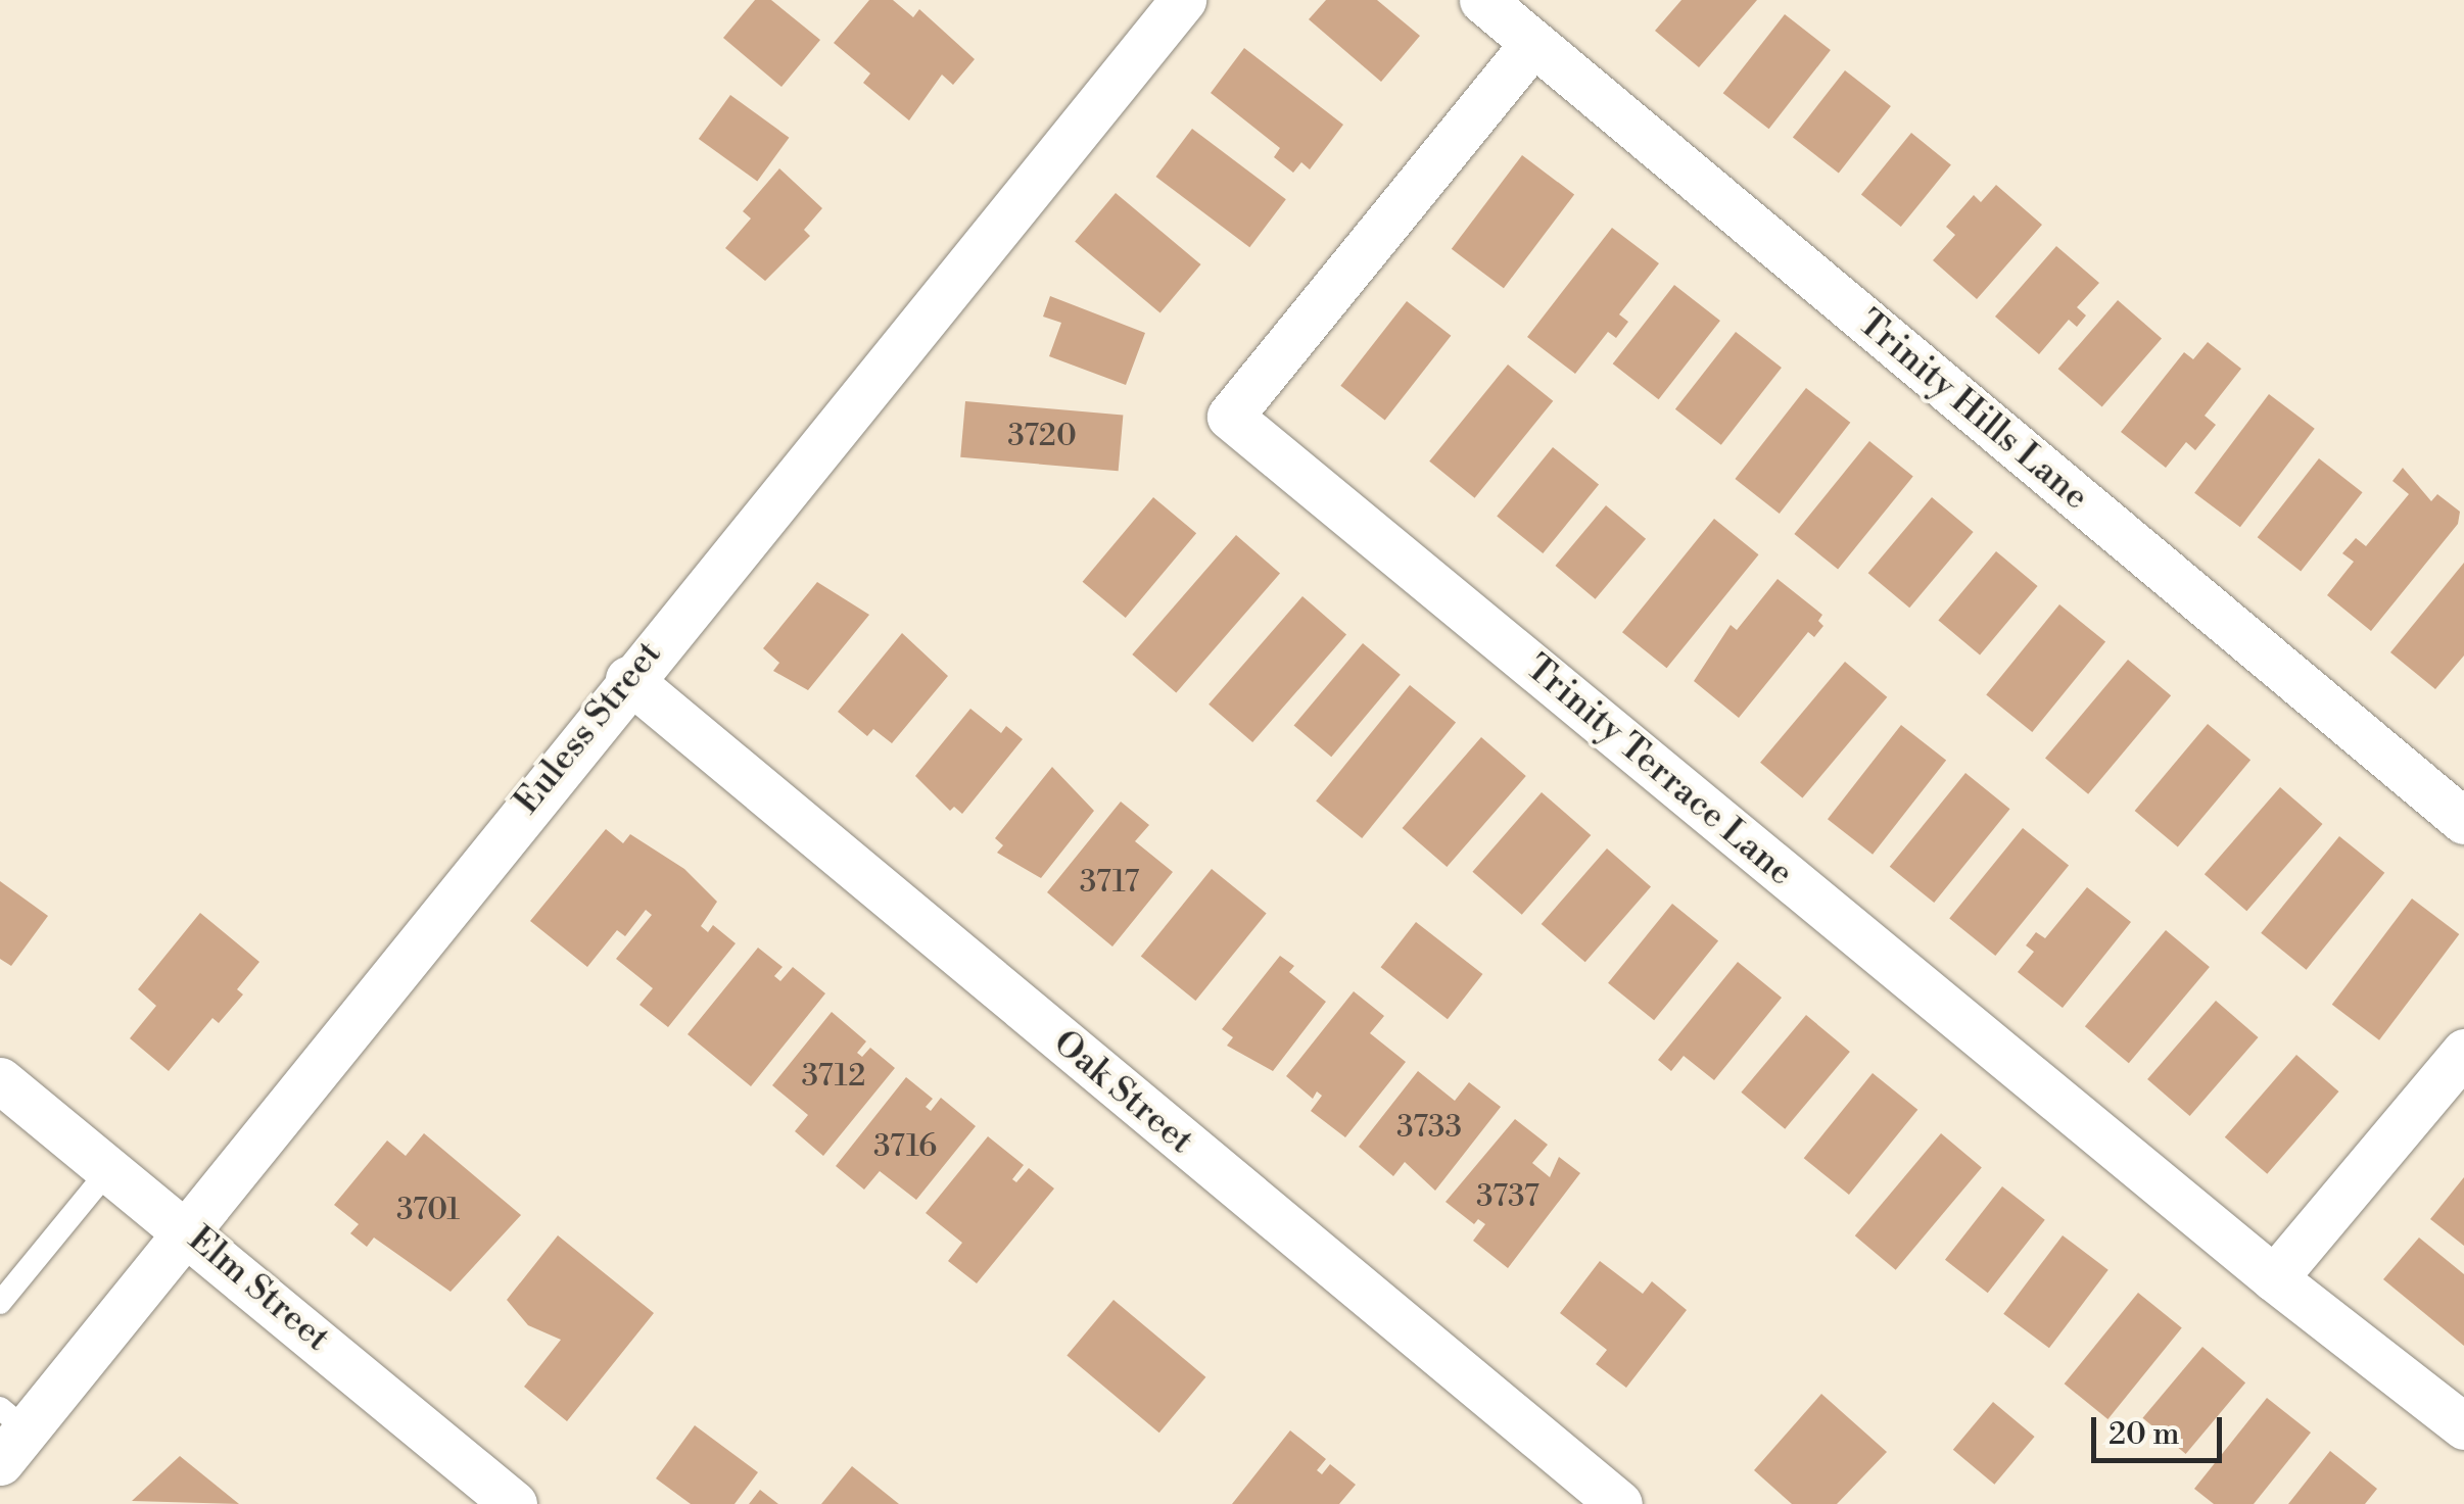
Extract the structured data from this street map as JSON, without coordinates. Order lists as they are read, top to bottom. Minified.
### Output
{"streets":{"street":["Trinity Hills Lane","Euless Street","Trinity Terrace Lane","Oak Street","Elm Street"]},"crossings":[["Trinity Hills Lane","Trinity Terrace Lane"],["Euless Street","Oak Street"],["Euless Street","Elm Street"]],"house_numbers":["3720","3717","3712","3733","3716","3737","3701"],"scale_bar":"20 m"}
